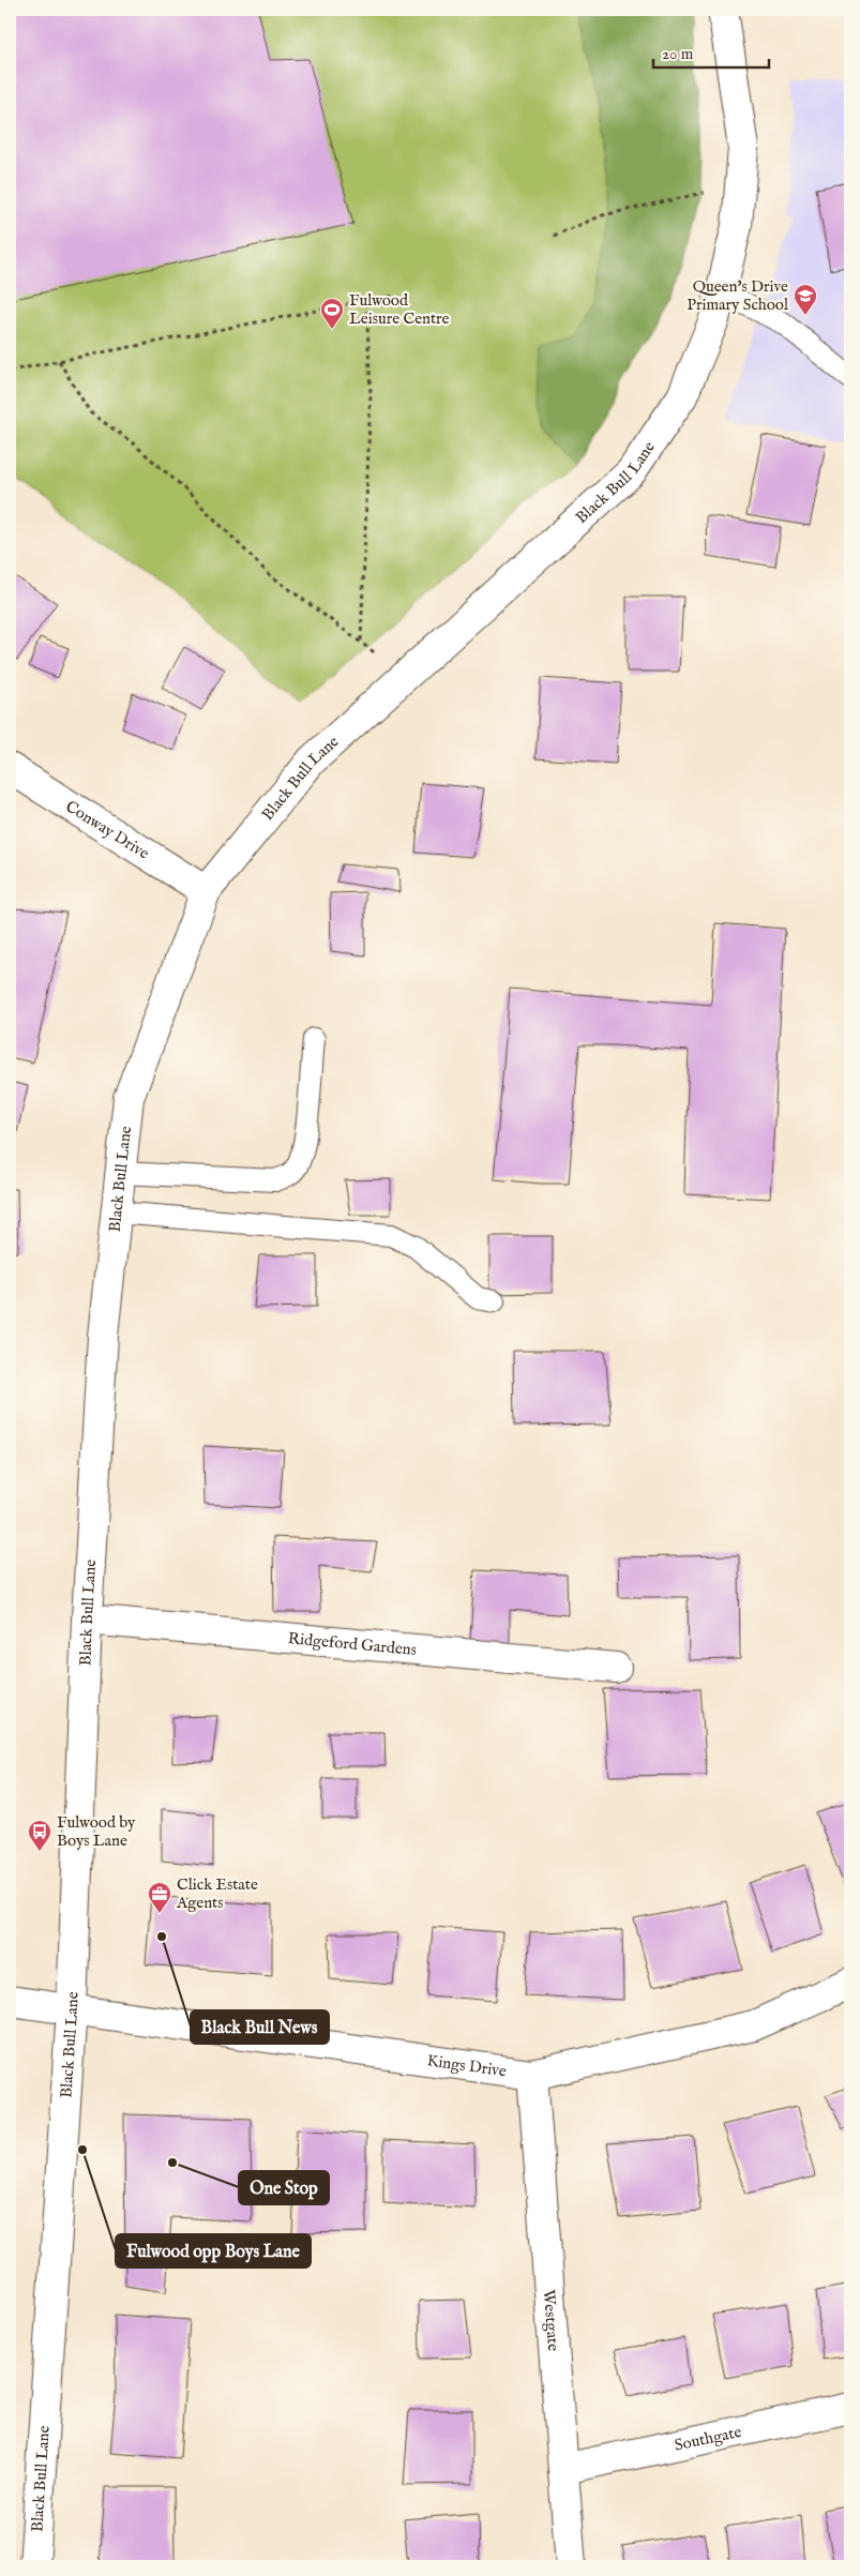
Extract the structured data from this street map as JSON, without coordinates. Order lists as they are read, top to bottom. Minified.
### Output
{"streets":{"street":["Black Bull Lane","Conway Drive","Ridgeford Gardens","Kings Drive","Westgate","Southgate"]},"crossings":[["Black Bull Lane","Conway Drive"],["Black Bull Lane","Ridgeford Gardens"],["Black Bull Lane","Kings Drive"],["Kings Drive","Westgate"],["Westgate","Southgate"]],"places":{"school or university":["Queen's Drive Primary School"],"sports":["Fulwood Leisure Centre"],"bus stop":["Fulwood by Boys Lane"],"office":["Click Estate Agents"],"other":["Black Bull News","Fulwood opp Boys Lane","One Stop"]},"scale_bar":"20 m"}
